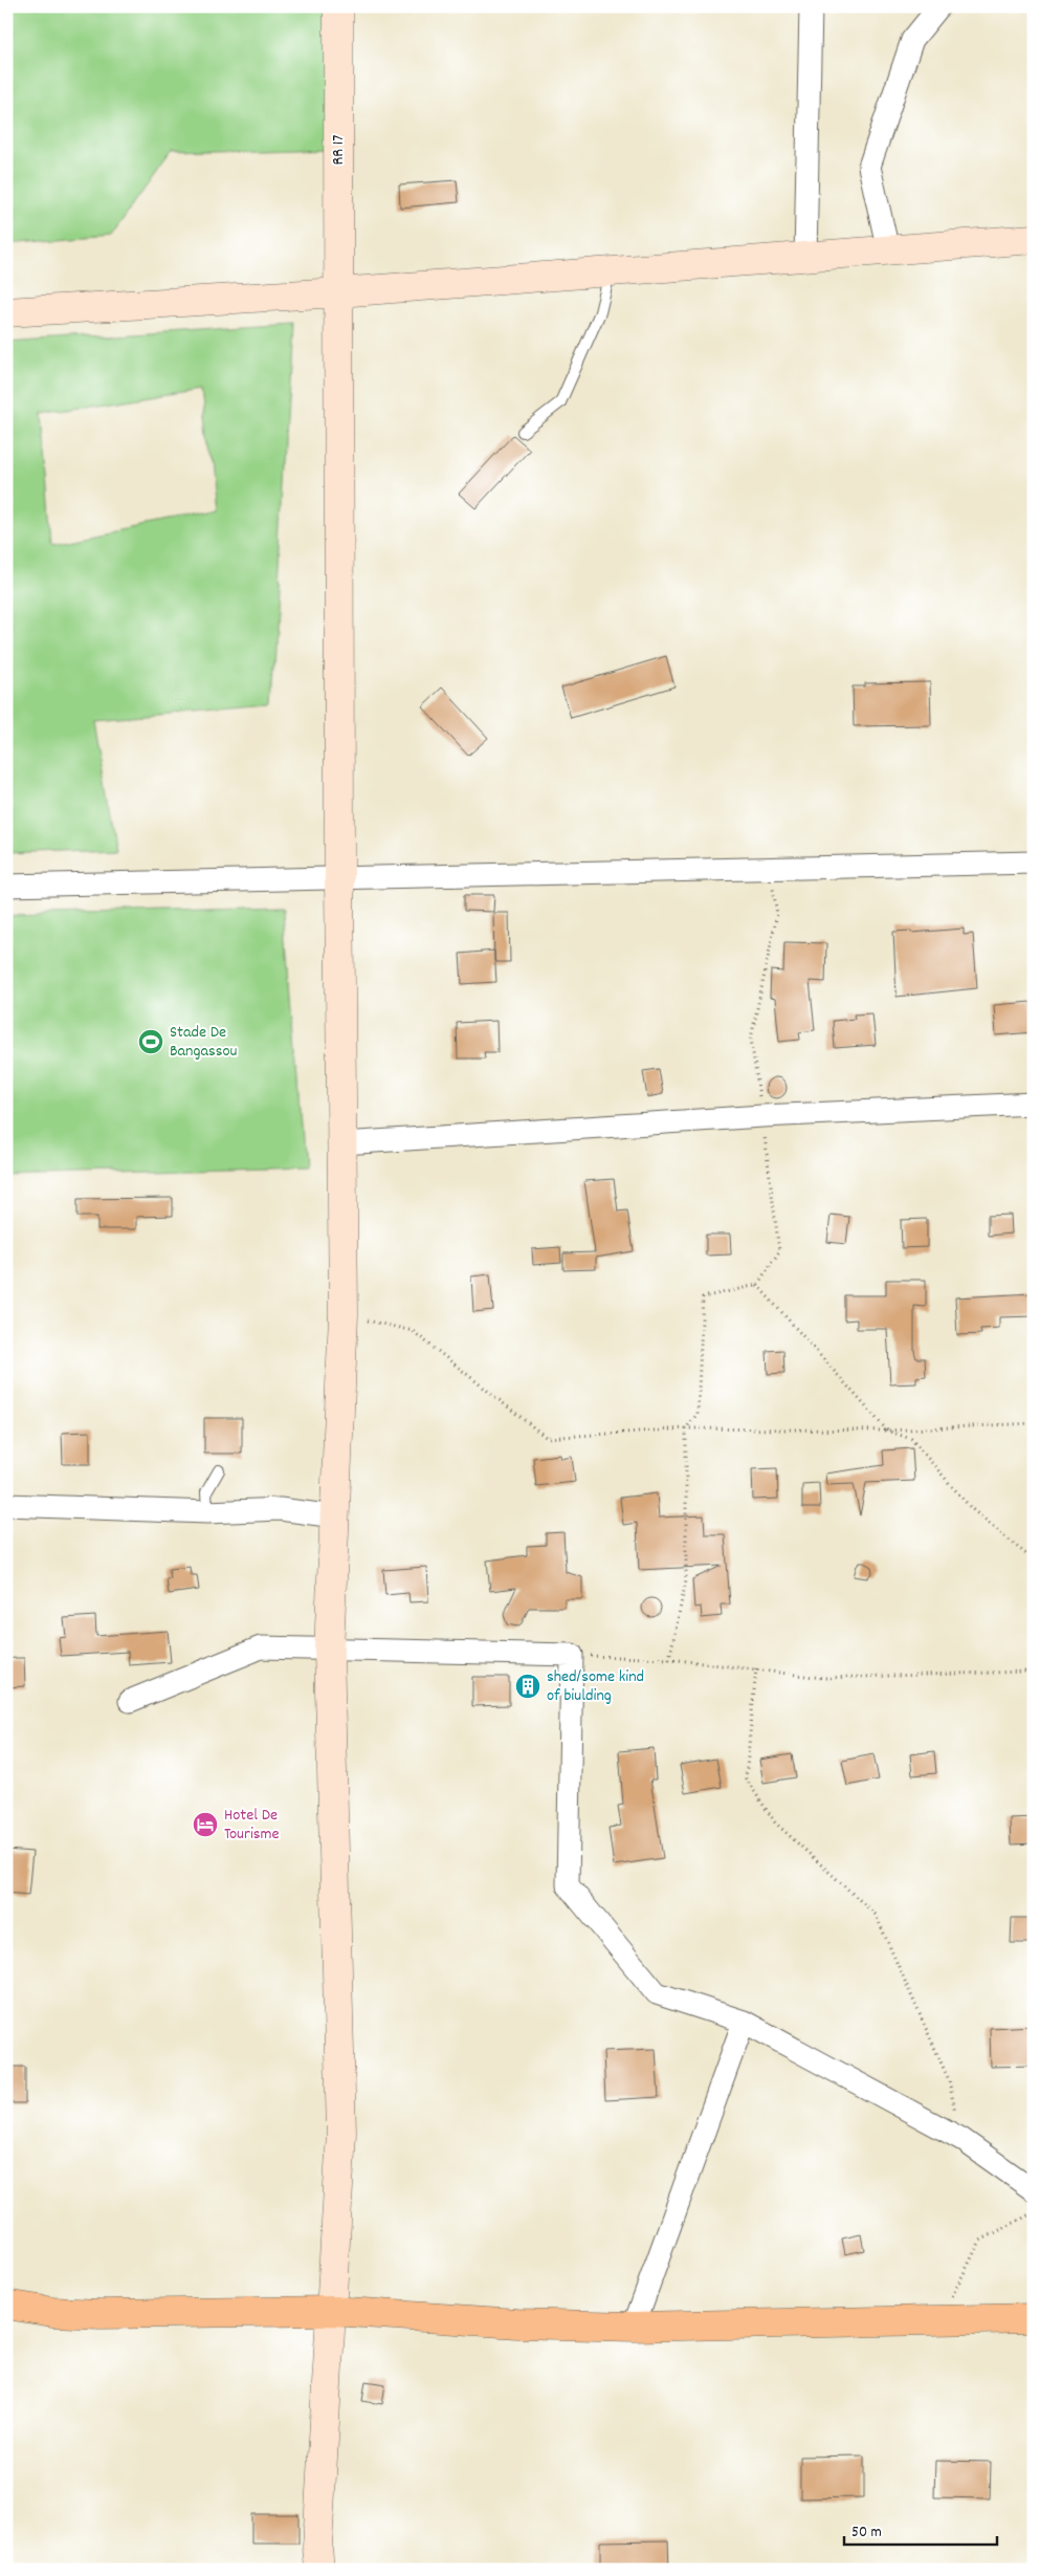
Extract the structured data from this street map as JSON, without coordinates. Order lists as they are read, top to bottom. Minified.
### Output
{"streets":{"main road":["RR 17"]},"places":{"sports":["Stade De Bangassou"],"building":["shed/some kind of biulding"],"hotel":["Hotel De Tourisme"]},"scale_bar":"50 m"}
